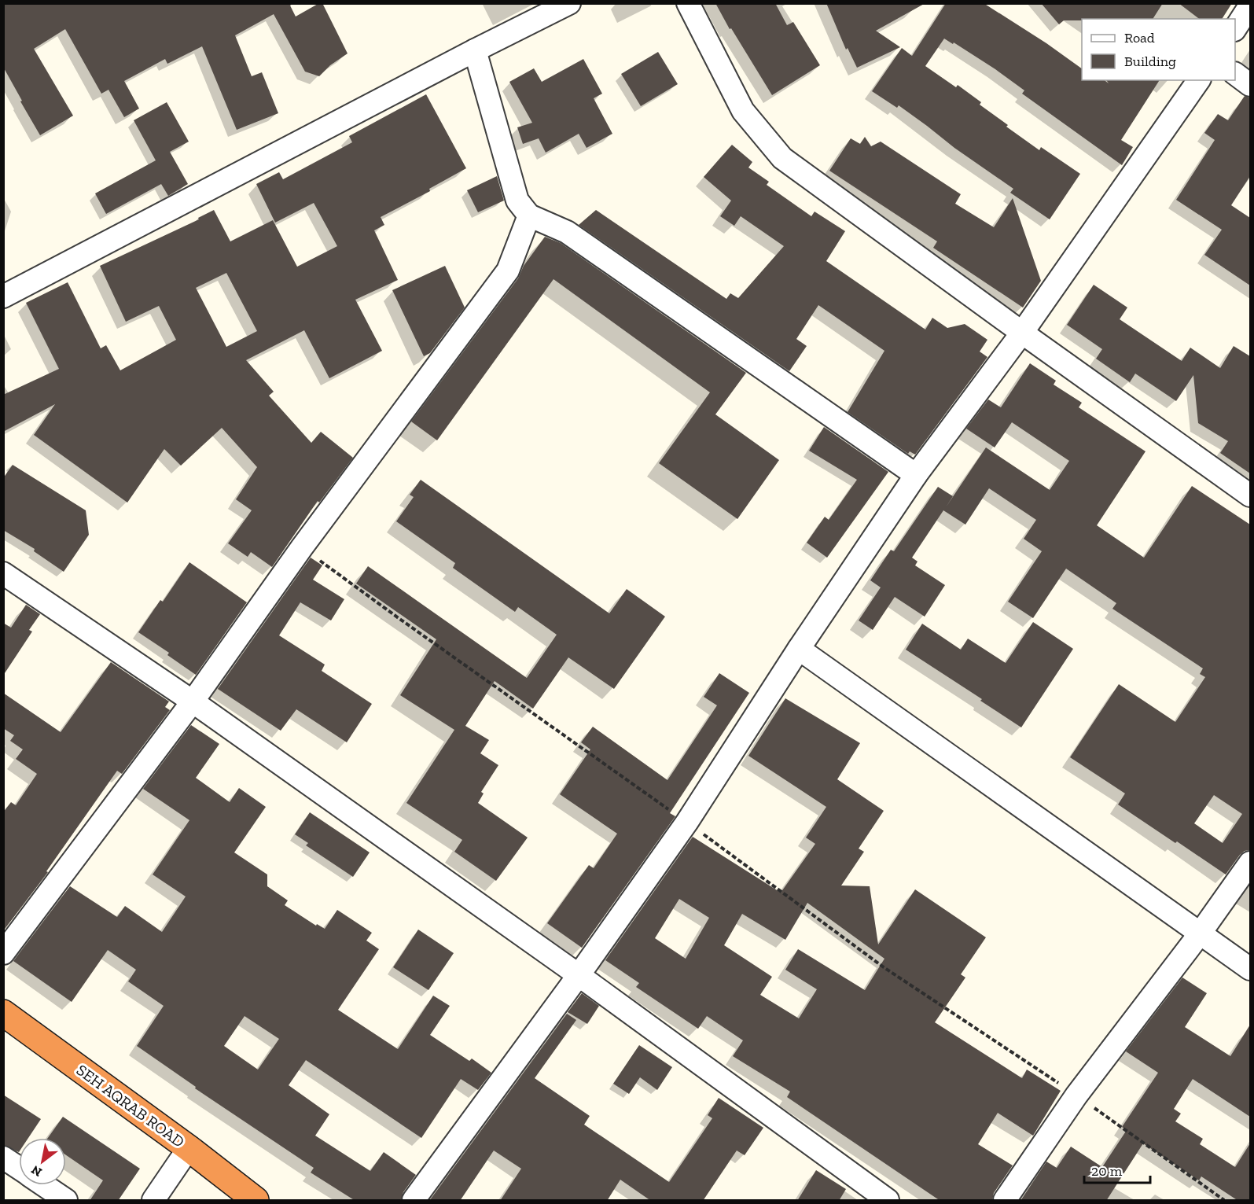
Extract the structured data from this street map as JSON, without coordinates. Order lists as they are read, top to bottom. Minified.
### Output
{"streets":{"highway":["SEH AQRAB ROAD"]},"legend":["Road","Building"],"scale_bar":"20 m","north":"bottom left"}
